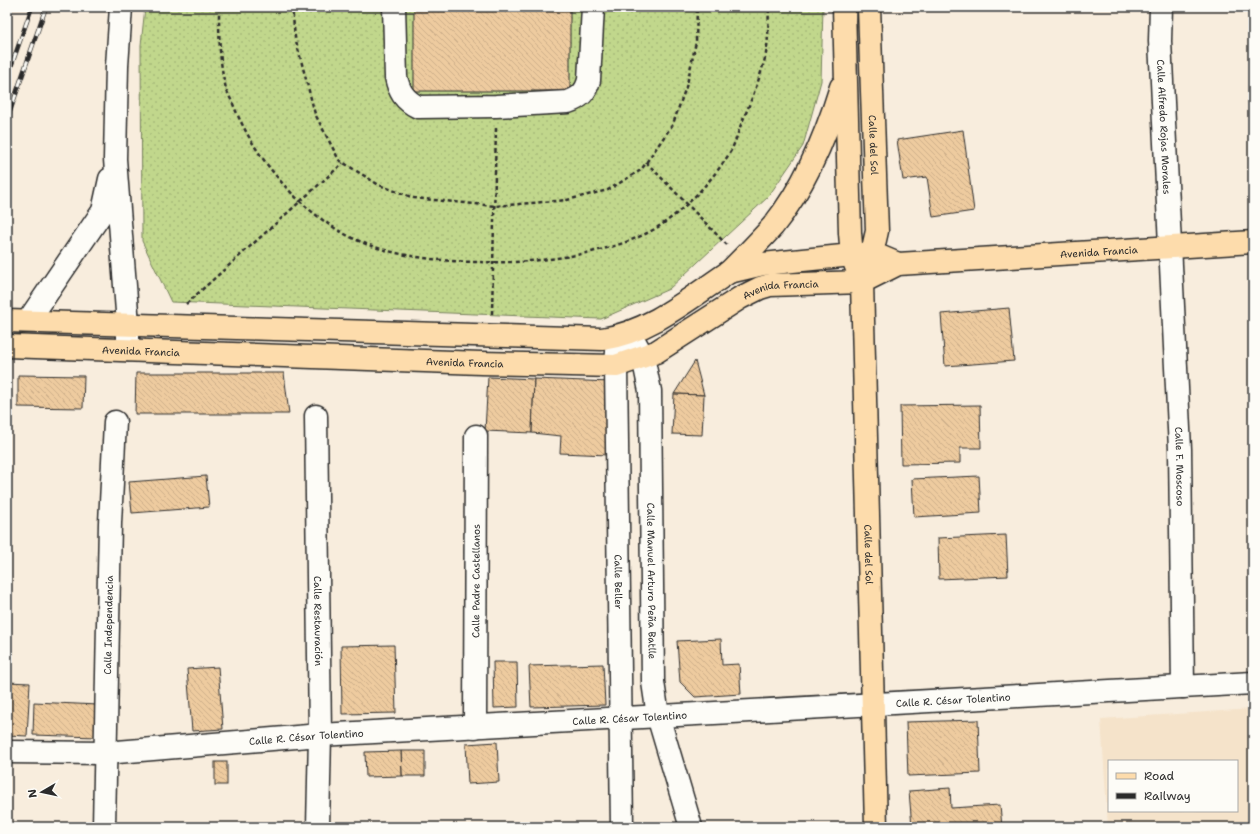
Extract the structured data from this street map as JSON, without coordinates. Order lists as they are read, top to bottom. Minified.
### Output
{"streets":{"main road":["Calle del Sol","Avenida Francia"],"street":["Calle Alfredo Rojas Morales","Calle F. Moscoso","Calle Padre Castellanos","Calle Manuel Arturo Peña Batlle","Calle Beller","Calle Restauración","Calle Independencia","Calle R. César Tolentino"]},"crossings":[["Calle Alfredo Rojas Morales","Avenida Francia"],["Calle Alfredo Rojas Morales","Calle F. Moscoso"],["Calle del Sol","Avenida Francia"],["Calle del Sol","Calle R. César Tolentino"],["Avenida Francia","Calle F. Moscoso"],["Avenida Francia","Calle Manuel Arturo Peña Batlle"],["Avenida Francia","Calle Beller"],["Calle F. Moscoso","Calle R. César Tolentino"],["Calle Padre Castellanos","Calle R. César Tolentino"],["Calle Manuel Arturo Peña Batlle","Calle Beller"],["Calle Manuel Arturo Peña Batlle","Calle R. César Tolentino"],["Calle Beller","Calle R. César Tolentino"],["Calle Restauración","Calle R. César Tolentino"],["Calle Independencia","Calle R. César Tolentino"]],"legend":["Road","Railway"],"north":"left"}
